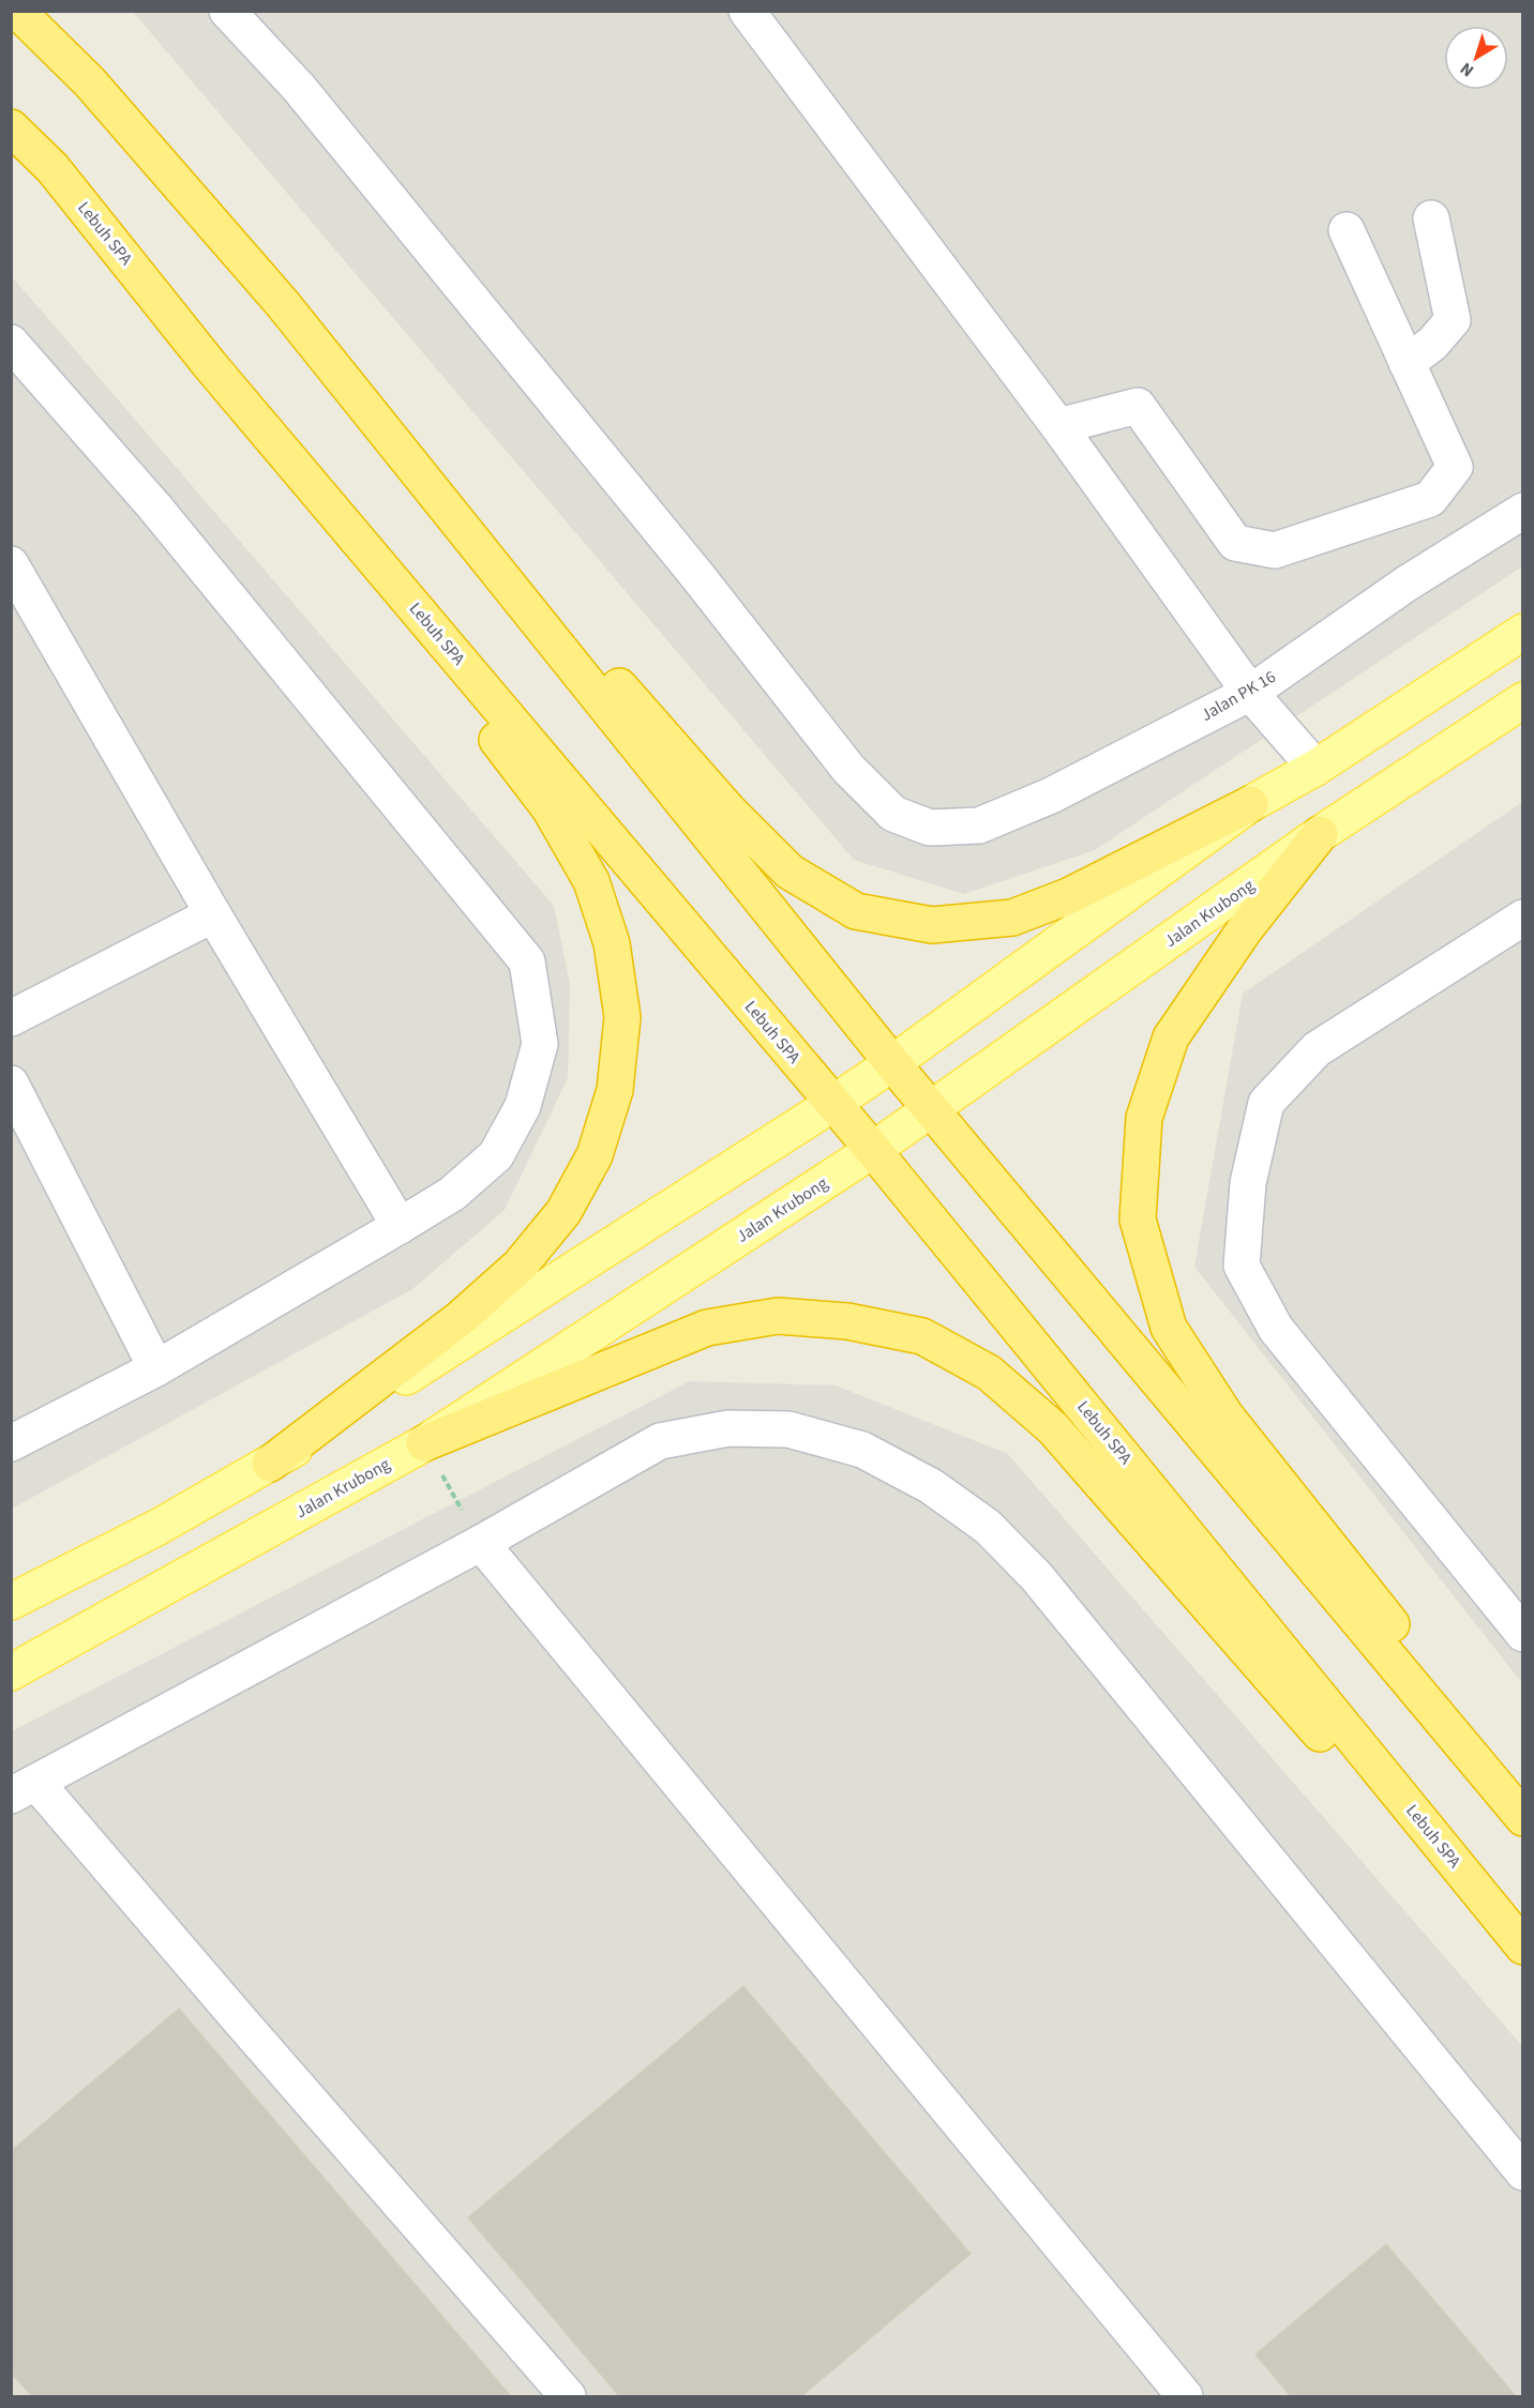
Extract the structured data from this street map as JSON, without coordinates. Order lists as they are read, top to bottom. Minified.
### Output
{"streets":{"highway":["Lebuh SPA"],"main road":["Jalan Krubong"],"street":["Jalan PK 16"]},"crossings":[["Lebuh SPA","Jalan Krubong"]],"north":"bottom left"}
